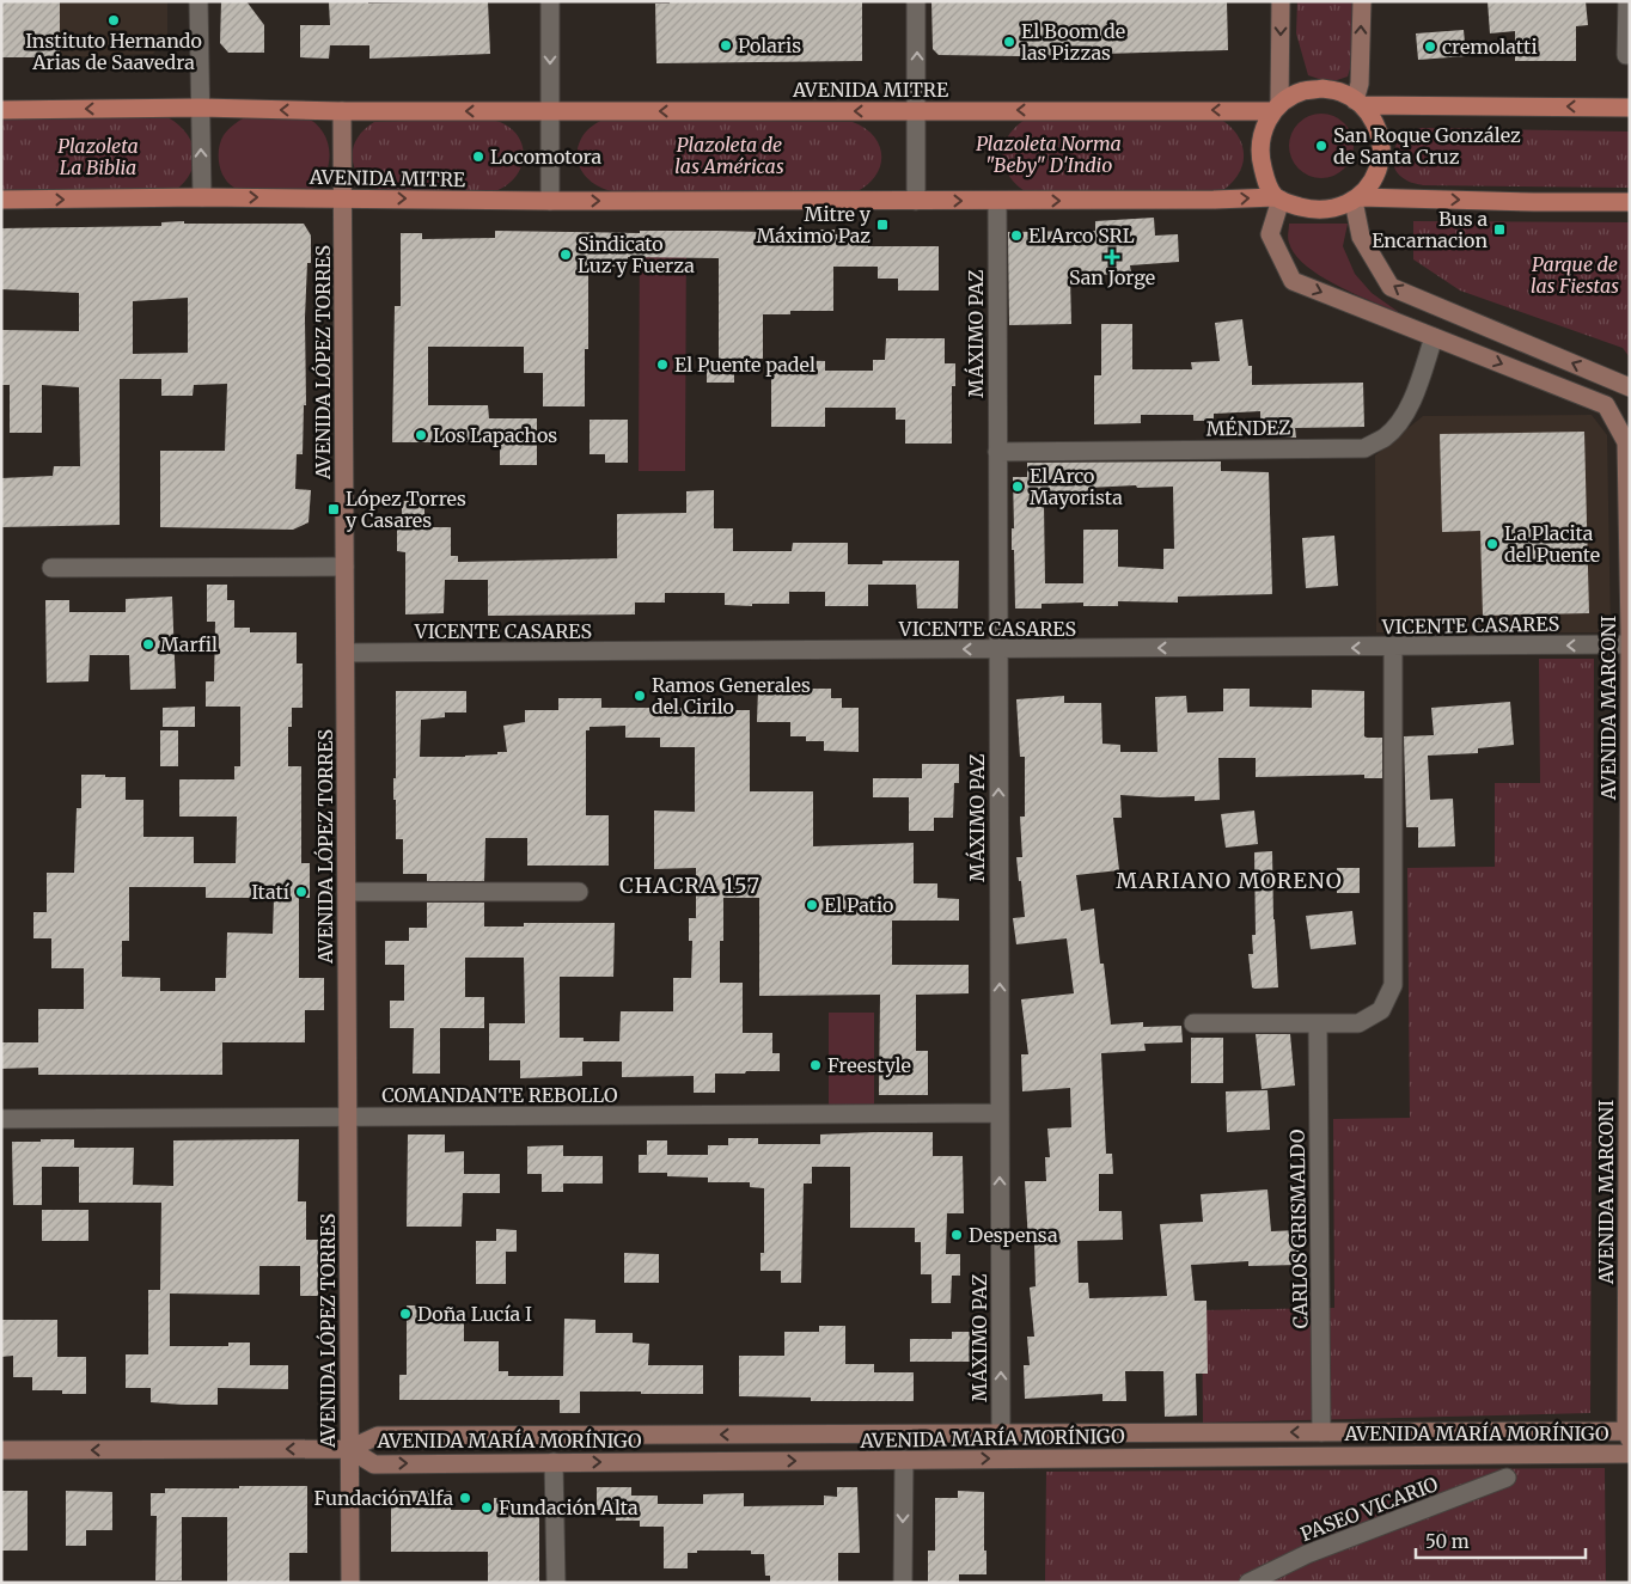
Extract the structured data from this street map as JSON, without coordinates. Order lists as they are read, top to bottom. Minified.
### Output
{"streets":{"main road":["AVENIDA MITRE","AVENIDA LÓPEZ TORRES","AVENIDA MARCONI","AVENIDA MARÍA MORÍNIGO"],"street":["MÁXIMO PAZ","MÉNDEZ","VICENTE CASARES","COMANDANTE REBOLLO","CARLOS GRISMALDO","PASEO VICARIO"]},"crossings":[["AVENIDA MITRE","MÁXIMO PAZ"],["AVENIDA MITRE","AVENIDA LÓPEZ TORRES"],["AVENIDA MITRE","AVENIDA MARCONI"],["MÁXIMO PAZ","MÉNDEZ"],["MÁXIMO PAZ","VICENTE CASARES"],["MÁXIMO PAZ","COMANDANTE REBOLLO"],["MÁXIMO PAZ","AVENIDA MARÍA MORÍNIGO"],["AVENIDA LÓPEZ TORRES","VICENTE CASARES"],["AVENIDA LÓPEZ TORRES","COMANDANTE REBOLLO"],["AVENIDA LÓPEZ TORRES","AVENIDA MARÍA MORÍNIGO"],["MÉNDEZ","AVENIDA MARCONI"],["VICENTE CASARES","AVENIDA MARCONI"],["AVENIDA MARCONI","AVENIDA MARÍA MORÍNIGO"],["CARLOS GRISMALDO","AVENIDA MARÍA MORÍNIGO"]],"one_way":["MÁXIMO PAZ","VICENTE CASARES","AVENIDA MARCONI"],"districts":["MARIANO MORENO","CHACRA 157"],"parks":["Plazoleta Norma \"Beby\" D'Indio","Plazoleta de las Américas","Plazoleta La Biblia","Parque de las Fiestas"],"places":{"other":["Instituto Hernando Arias de Saavedra","El Boom de las Pizzas","Polaris","cremolatti","San Roque González de Santa Cruz","Locomotora","El Arco SRL","Sindicato Luz y Fuerza","El Puente padel","Los Lapachos","El Arco Mayorista","La Placita del Puente","Marfil","Ramos Generales del Cirilo","Itatí","El Patio","Freestyle","Despensa","Doña Lucía I","Fundación Alfa","Fundación Alta"],"transit":["Mitre y Máximo Paz","Bus a Encarnacion","López Torres y Casares"],"health":["San Jorge"]},"scale_bar":"50 m"}
